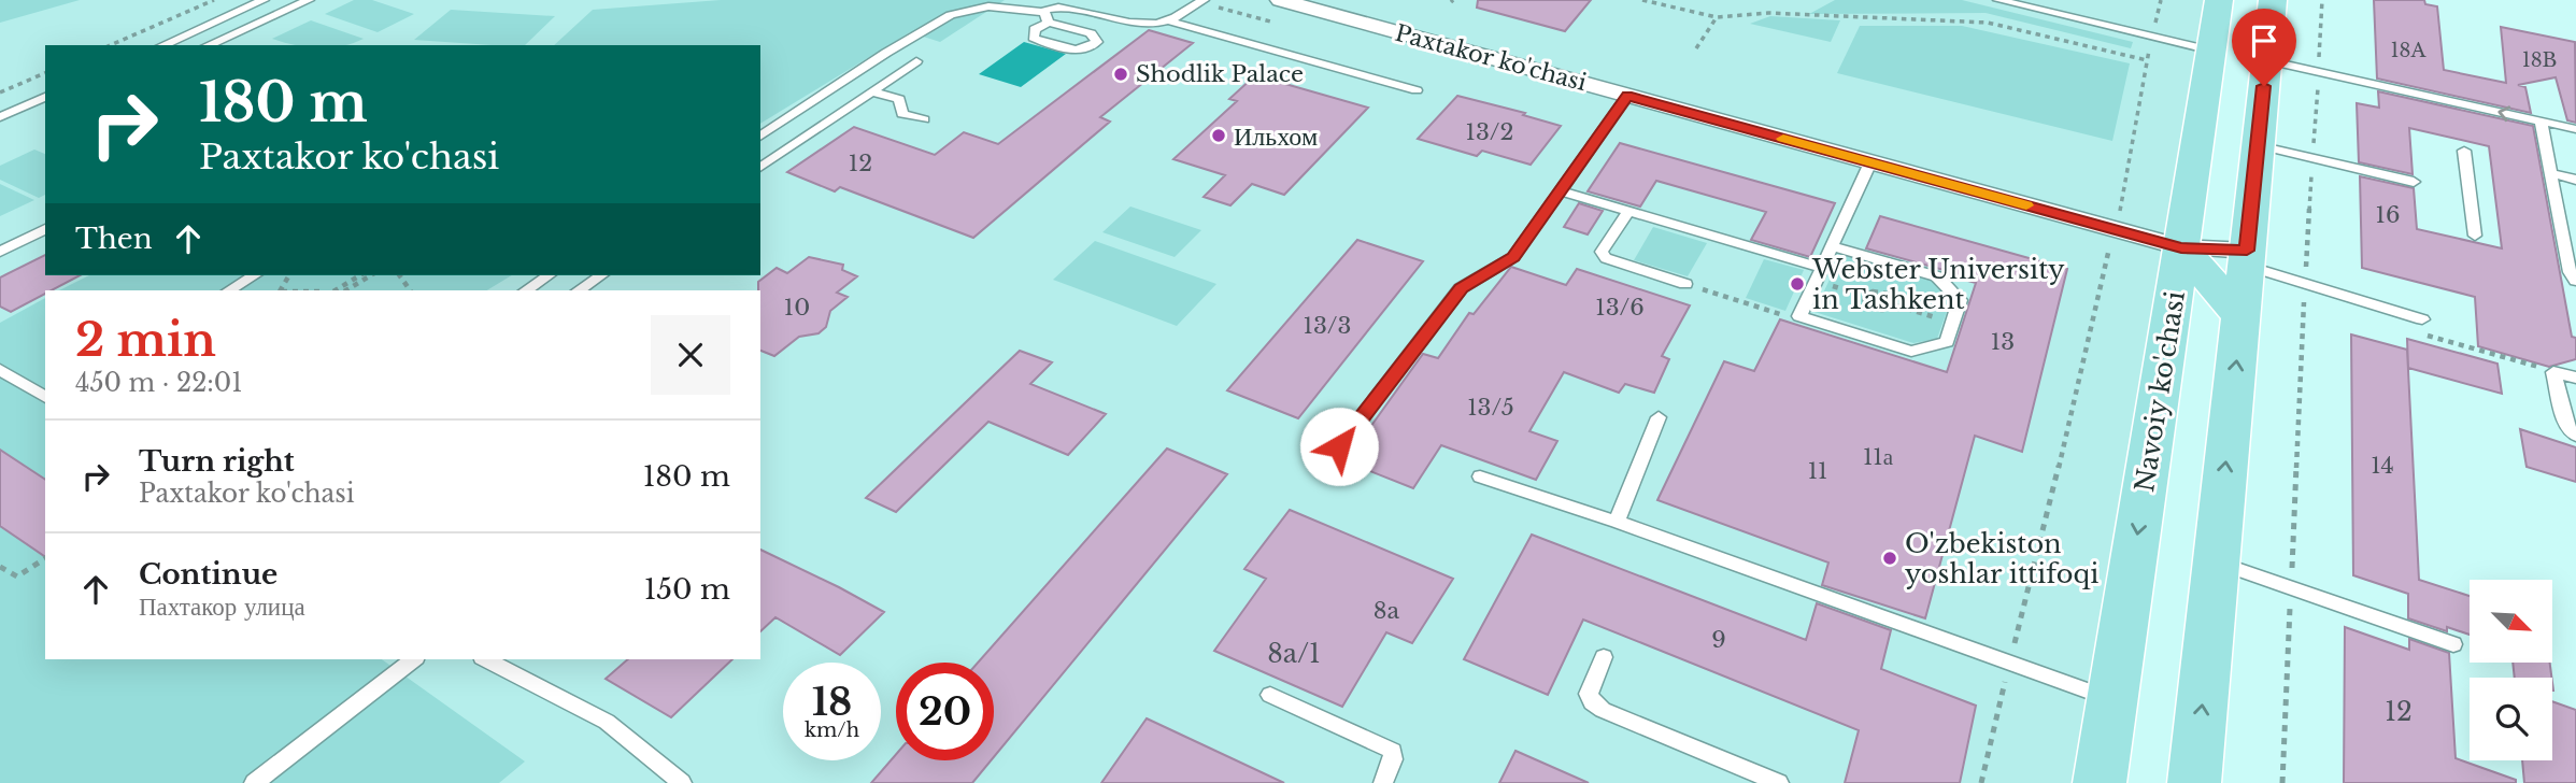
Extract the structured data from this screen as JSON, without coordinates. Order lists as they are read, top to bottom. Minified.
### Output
{"streets":{"main road":["Navoiy ko'chasi"],"street":["Paxtakor ko'chasi"]},"crossings":[["Paxtakor ko'chasi","Navoiy ko'chasi"]],"places":["Shodlik Palace","Ильхом","Webster University in Tashkent","O'zbekiston yoshlar ittifoqi"],"house_numbers":["18A","18B","13/2","12","16","10","13/6","13/3","13","13/5","11а","14","11","8a","9","8a/1","12"],"north":"bottom right","page":{"turn":["180 m","Paxtakor ko'chasi"],"then":"Then","heading":["2 min","450 m · 22:01"],"list":[{"name":"Turn right","note":"Paxtakor ko'chasi","value":"180 m"},{"name":"Continue","note":"Пахтакор улица","value":"150 m"}],"speed":"18 km/h","limit":"20"}}
